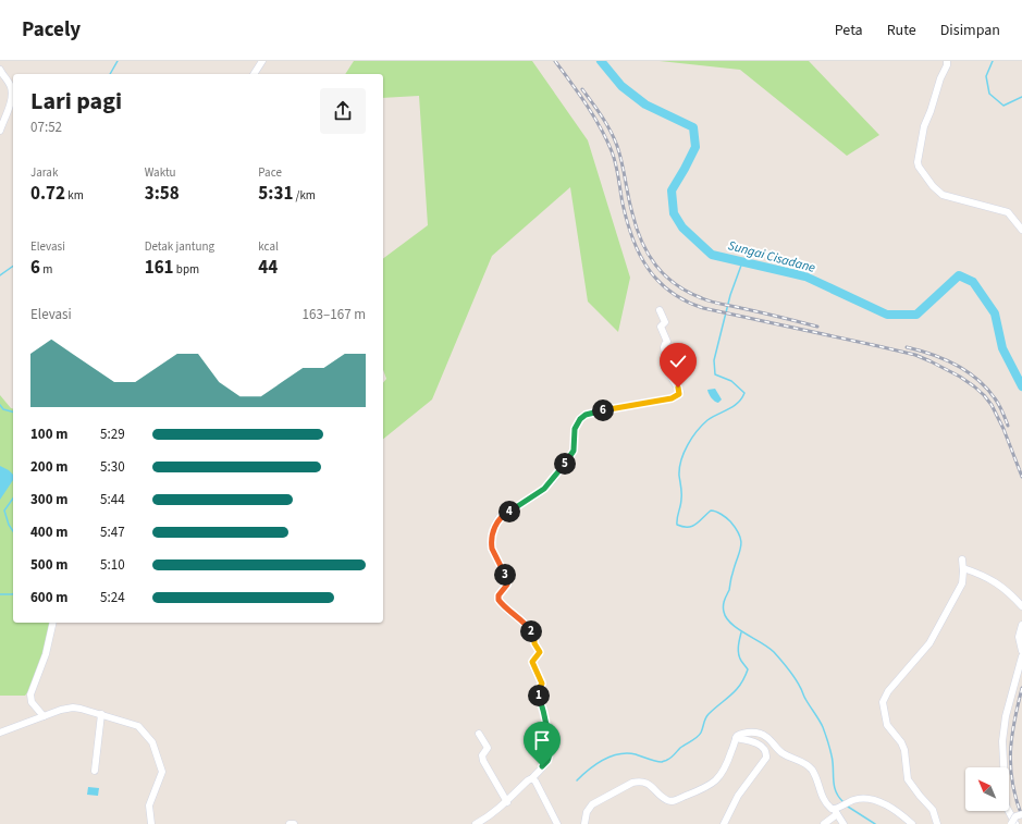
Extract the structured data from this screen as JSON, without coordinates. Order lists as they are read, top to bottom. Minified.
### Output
{"water":["Sungai Cisadane"],"north":"top left","page":{"header":"Pacely","nav":["Peta","Rute","Disimpan"],"heading":["Lari pagi","07:52"],"stats":[["Jarak","0.72 km"],["Waktu","3:58"],["Pace","5:31 /km"],["Elevasi","6 m"],["Detak jantung","161 bpm"],["kcal","44"]],"chart":["Elevasi","163–167 m"],"pins":["6","5","4","3","2","1"],"list":[{"name":"100 m","note":"5:29"},{"name":"200 m","note":"5:30"},{"name":"300 m","note":"5:44"},{"name":"400 m","note":"5:47"},{"name":"500 m","note":"5:10"},{"name":"600 m","note":"5:24"}]}}
